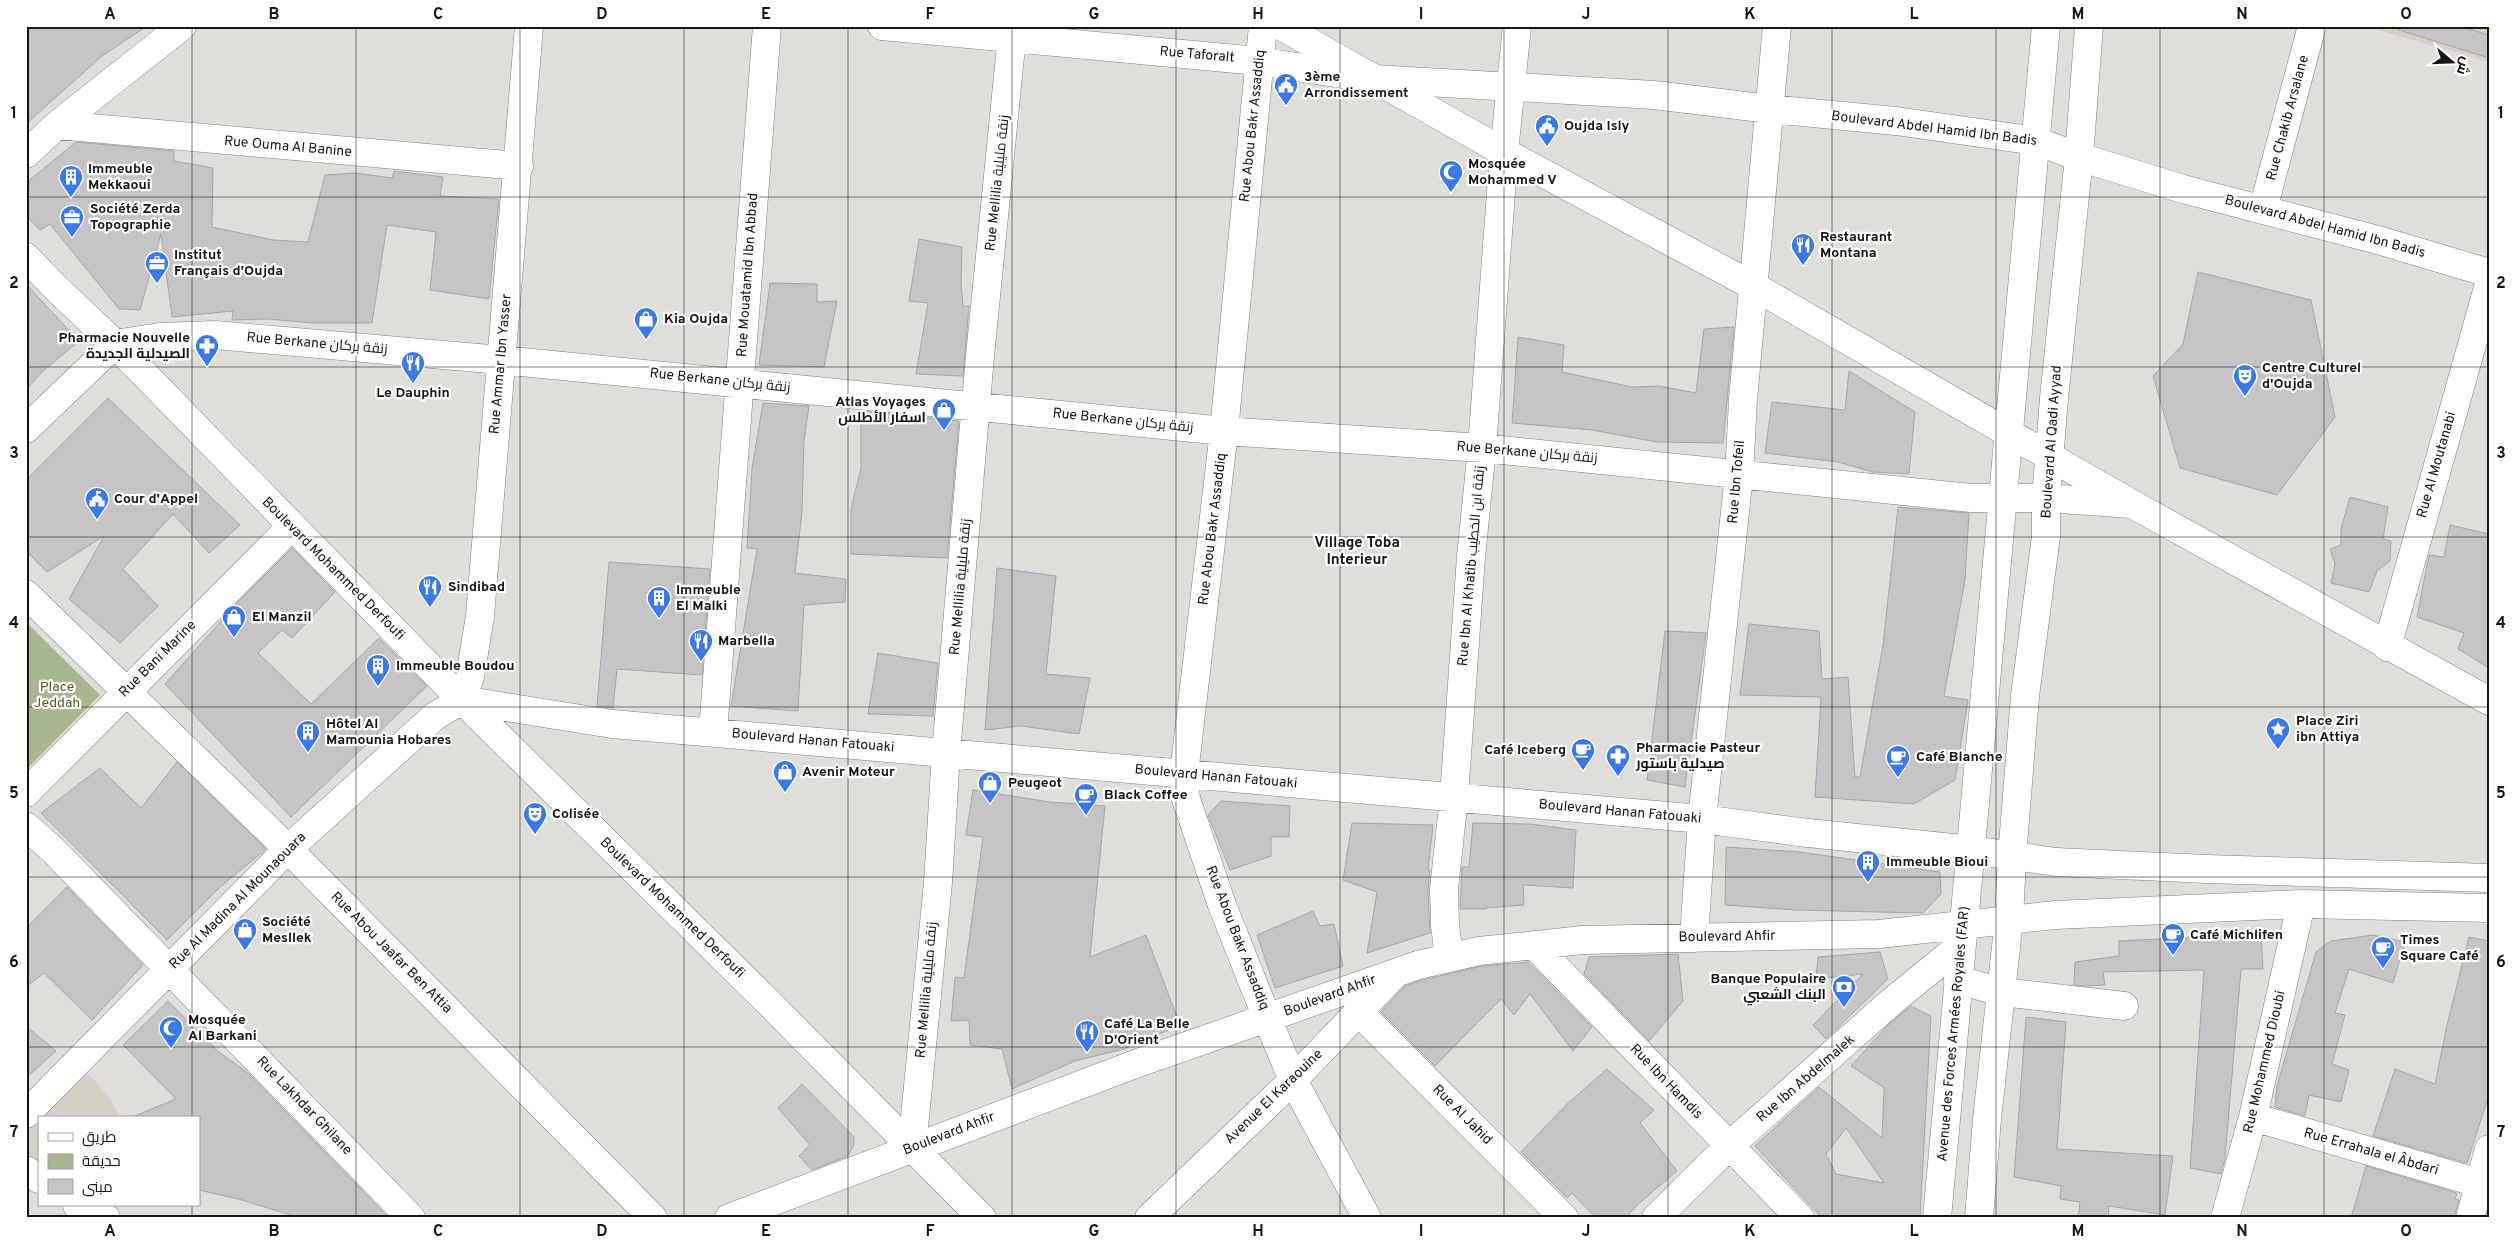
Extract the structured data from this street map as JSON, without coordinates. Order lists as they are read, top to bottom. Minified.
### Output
{"streets":{"street":["Rue Taforalt","Rue Chakib Arsalane","Rue Abou Bakr Assaddiq","Boulevard Abdel Hamid Ibn Badis","Rue Ouma Al Banine","Rue Mellilia زنقة مليلية","Rue Mouatamid Ibn Abbad","Rue Berkane زنقة بركان","Rue Ammar Ibn Yasser","Boulevard Al Qadi Ayyad","Rue Al Moutanabi","Rue Ibn Tofeil","Rue Ibn Al Khatib زنقة ابن الخطيب","Boulevard Mohammed Derfoufi","Rue Bani Marine","Boulevard Hanan Fatouaki","Rue Al Madina Al Mounaouara","Boulevard Ahfir","Rue Abou Jaafar Ben Attia","Avenue des Forces Armées Royales (FAR)","Rue Mohammed Dioubi","Rue Ibn Abdelmalek","Rue Ibn Hamdis","Avenue El Karaouine","Rue Lakhdar Ghilane","Rue Al Jahid","Rue Errahala el Âbdari"]},"crossings":[["Rue Taforalt","Rue Abou Bakr Assaddiq"],["Rue Taforalt","Boulevard Abdel Hamid Ibn Badis"],["Rue Taforalt","Rue Mellilia زنقة مليلية"],["Rue Taforalt","Rue Ibn Al Khatib زنقة ابن الخطيب"],["Rue Chakib Arsalane","Boulevard Abdel Hamid Ibn Badis"],["Rue Abou Bakr Assaddiq","Rue Berkane زنقة بركان"],["Rue Abou Bakr Assaddiq","Boulevard Hanan Fatouaki"],["Rue Abou Bakr Assaddiq","Boulevard Ahfir"],["Rue Abou Bakr Assaddiq","Avenue El Karaouine"],["Boulevard Abdel Hamid Ibn Badis","Boulevard Al Qadi Ayyad"],["Boulevard Abdel Hamid Ibn Badis","Rue Ibn Tofeil"],["Boulevard Abdel Hamid Ibn Badis","Rue Ibn Al Khatib زنقة ابن الخطيب"],["Rue Ouma Al Banine","Rue Ammar Ibn Yasser"],["Rue Mellilia زنقة مليلية","Rue Berkane زنقة بركان"],["Rue Mellilia زنقة مليلية","Boulevard Mohammed Derfoufi"],["Rue Mellilia زنقة مليلية","Boulevard Hanan Fatouaki"],["Rue Mellilia زنقة مليلية","Boulevard Ahfir"],["Rue Mouatamid Ibn Abbad","Rue Berkane زنقة بركان"],["Rue Mouatamid Ibn Abbad","Boulevard Hanan Fatouaki"],["Rue Berkane زنقة بركان","Rue Ammar Ibn Yasser"],["Rue Berkane زنقة بركان","Boulevard Al Qadi Ayyad"],["Rue Berkane زنقة بركان","Rue Ibn Tofeil"],["Rue Berkane زنقة بركان","Rue Ibn Al Khatib زنقة ابن الخطيب"],["Rue Berkane زنقة بركان","Boulevard Mohammed Derfoufi"],["Rue Ammar Ibn Yasser","Boulevard Mohammed Derfoufi"],["Rue Ammar Ibn Yasser","Boulevard Hanan Fatouaki"],["Rue Ammar Ibn Yasser","Rue Al Madina Al Mounaouara"],["Boulevard Al Qadi Ayyad","Boulevard Hanan Fatouaki"],["Rue Ibn Tofeil","Boulevard Hanan Fatouaki"],["Rue Ibn Tofeil","Boulevard Ahfir"],["Rue Ibn Al Khatib زنقة ابن الخطيب","Boulevard Hanan Fatouaki"],["Rue Ibn Al Khatib زنقة ابن الخطيب","Boulevard Ahfir"],["Boulevard Mohammed Derfoufi","Rue Bani Marine"],["Boulevard Mohammed Derfoufi","Boulevard Hanan Fatouaki"],["Boulevard Mohammed Derfoufi","Rue Al Madina Al Mounaouara"],["Boulevard Mohammed Derfoufi","Boulevard Ahfir"],["Rue Bani Marine","Rue Abou Jaafar Ben Attia"],["Boulevard Hanan Fatouaki","Rue Al Madina Al Mounaouara"],["Boulevard Hanan Fatouaki","Avenue des Forces Armées Royales (FAR)"],["Rue Al Madina Al Mounaouara","Rue Abou Jaafar Ben Attia"],["Rue Al Madina Al Mounaouara","Rue Lakhdar Ghilane"],["Boulevard Ahfir","Avenue des Forces Armées Royales (FAR)"],["Boulevard Ahfir","Rue Mohammed Dioubi"],["Boulevard Ahfir","Rue Ibn Abdelmalek"],["Boulevard Ahfir","Rue Ibn Hamdis"],["Boulevard Ahfir","Avenue El Karaouine"],["Avenue des Forces Armées Royales (FAR)","Rue Ibn Abdelmalek"],["Rue Mohammed Dioubi","Rue Errahala el Âbdari"],["Rue Ibn Abdelmalek","Rue Ibn Hamdis"],["Avenue El Karaouine","Rue Al Jahid"]],"districts":["Village Toba Interieur"],"parks":["Place Jeddah"],"places":{"public building":["3ème Arrondissement","Oujda Isly","Cour d'Appel"],"mosque":["Mosquée Mohammed V","Mosquée Al Barkani"],"building":["Immeuble Mekkaoui","Immeuble El Malki","Immeuble Boudou","Hôtel Al Mamounia Hobares","Immeuble Bioui"],"office":["Société Zerda Topographie","Institut Français d'Oujda"],"restaurant":["Restaurant Montana","Le Dauphin","Sindibad","Marbella","Café La Belle D'Orient"],"shop":["Kia Oujda","Atlas Voyages اسفار الأطلس","El Manzil","Avenir Moteur","Peugeot","Société Mesllek"],"pharmacy":["Pharmacie Nouvelle الصيدلية الجديدة","Pharmacie Pasteur صيدلية باستور"],"theatre":["Centre Culturel d'Oujda","Colisée"],"place":["Place Ziri ibn Attiya"],"cafe":["Café Iceberg","Café Blanche","Black Coffee","Café Michlifen","Times Square Café"],"bank":["Banque Populaire البنك الشعبي"]},"legend":["طريق","حديقة","مبنى"],"north":"right","grid":{"columns":["A","B","C","D","E","F","G","H","I","J","K","L","M","N","O"],"rows":["1","2","3","4","5","6","7"]}}
